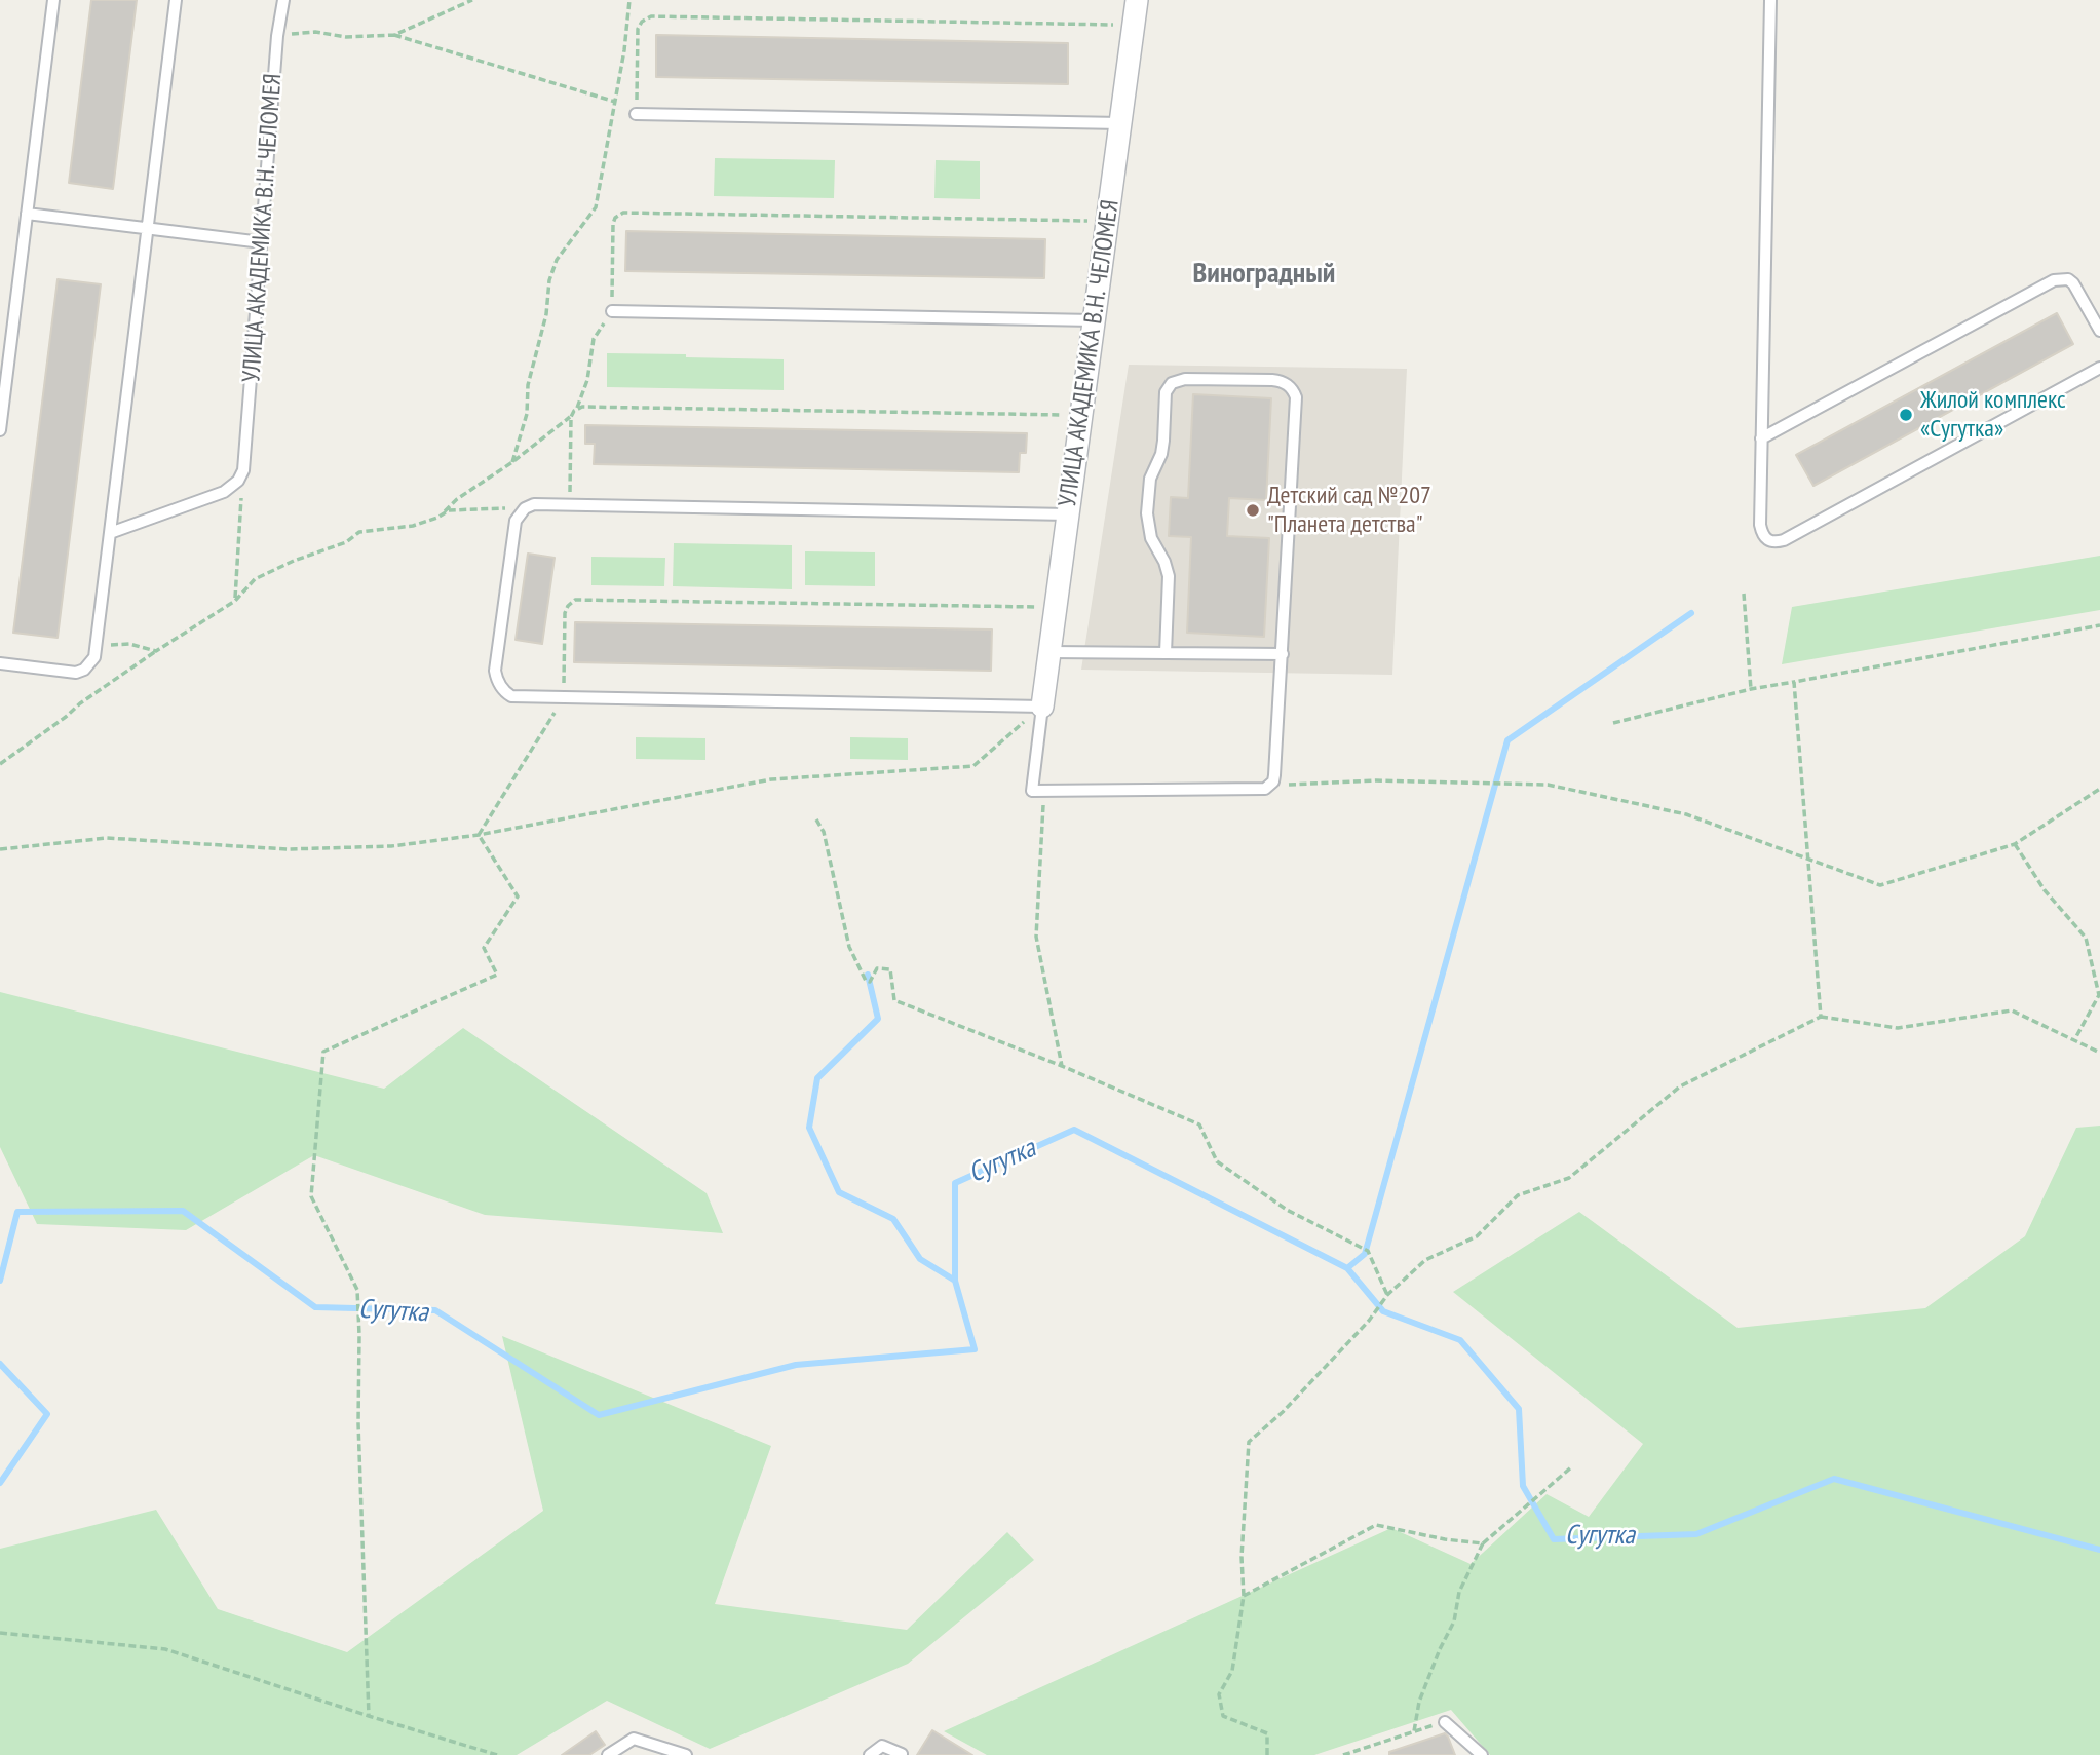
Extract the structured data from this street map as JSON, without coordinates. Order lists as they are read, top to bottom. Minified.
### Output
{"streets":{"street":["УЛИЦА АКАДЕМИКА В.Н. ЧЕЛОМЕЯ"]},"districts":["Виноградный"],"water":["Сугутка"],"places":["Жилой комплекс «Сугутка»","Детский сад №207 \"Планета детства\""]}
